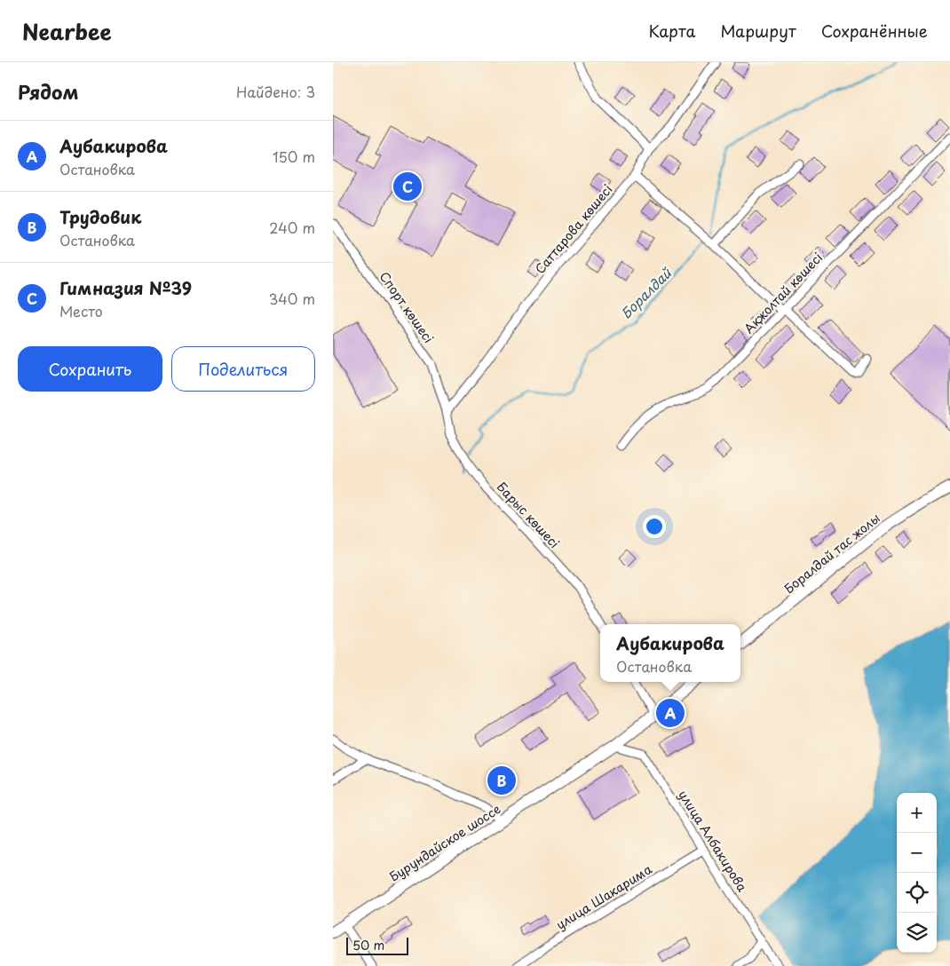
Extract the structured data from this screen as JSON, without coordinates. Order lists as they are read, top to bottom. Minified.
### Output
{"streets":{"main road":["Боралдай тас жолы","Бурундайское шоссе"],"street":["Саттарова көшесі","Ақжолтай көшесі","Спорт көшесі","Барыс көшесі","улица Албакирова","улица Шакарима"]},"crossings":[["Саттарова көшесі","Спорт көшесі"],["Саттарова көшесі","Барыс көшесі"],["Спорт көшесі","Барыс көшесі"],["улица Албакирова","Бурундайское шоссе"],["улица Албакирова","улица Шакарима"]],"water":["Боралдай"],"scale_bar":"50 m","page":{"header":"Nearbee","nav":["Карта","Маршрут","Сохранённые"],"heading":["Рядом","Найдено: 3"],"list":[{"mark":"A","name":"Аубакирова","note":"Остановка","value":"150 m"},{"mark":"B","name":"Трудовик","note":"Остановка","value":"240 m"},{"mark":"C","name":"Гимназия №39","note":"Место","value":"340 m"}],"pins":["C","A","B"],"buttons":["Сохранить","Поделиться"],"popup":["Аубакирова","Остановка"],"map_buttons":["+","−"],"scale":"50 m"}}
